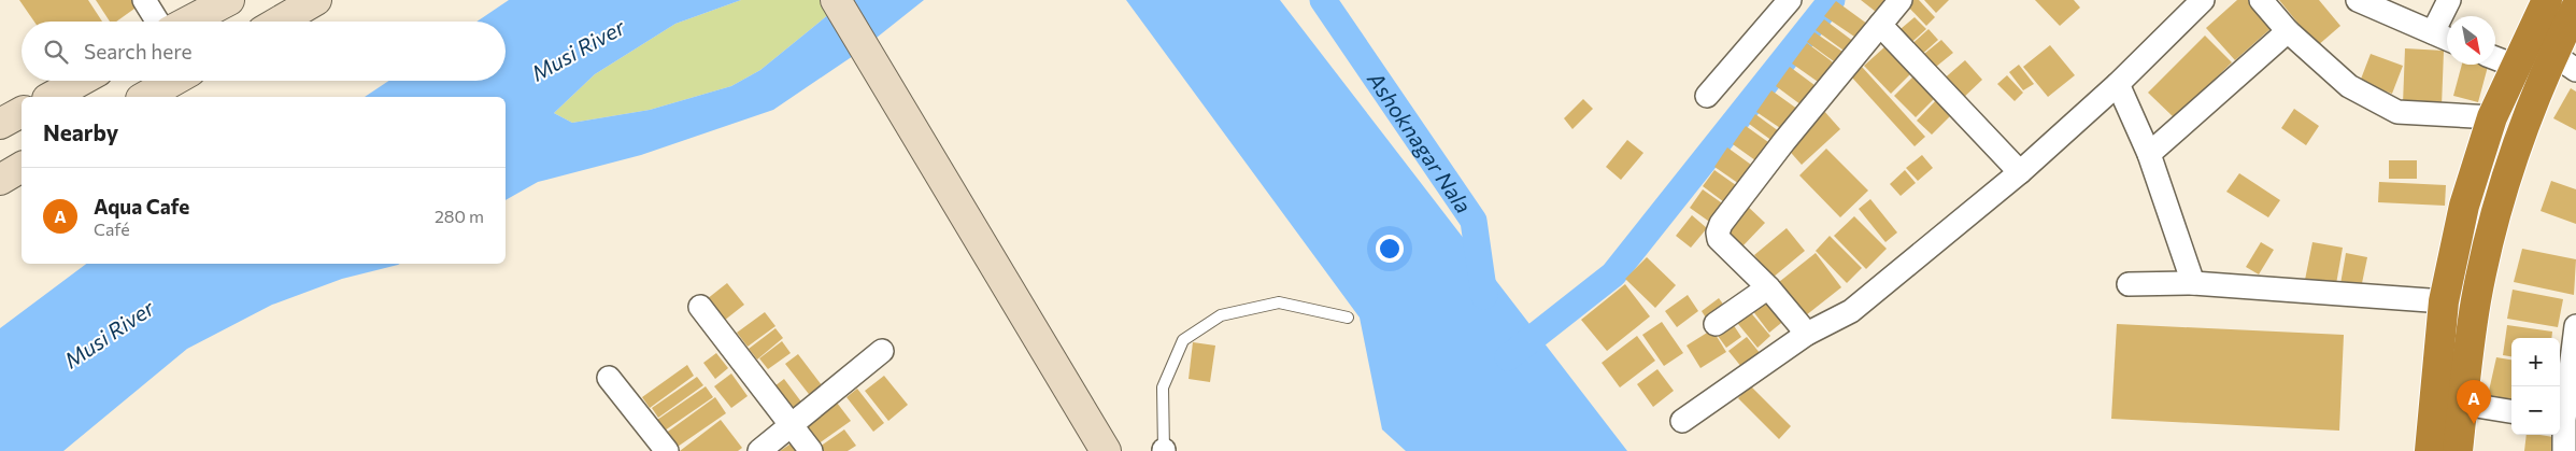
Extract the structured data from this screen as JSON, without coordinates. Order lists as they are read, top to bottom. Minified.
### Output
{"water":["Musi River","Ashoknagar Nala"],"north":"bottom right","page":{"search":"Search here","heading":"Nearby","list":[{"mark":"A","name":"Aqua Cafe","note":"Café","value":"280 m"}],"map_buttons":["+","−"],"pins":"A"}}
